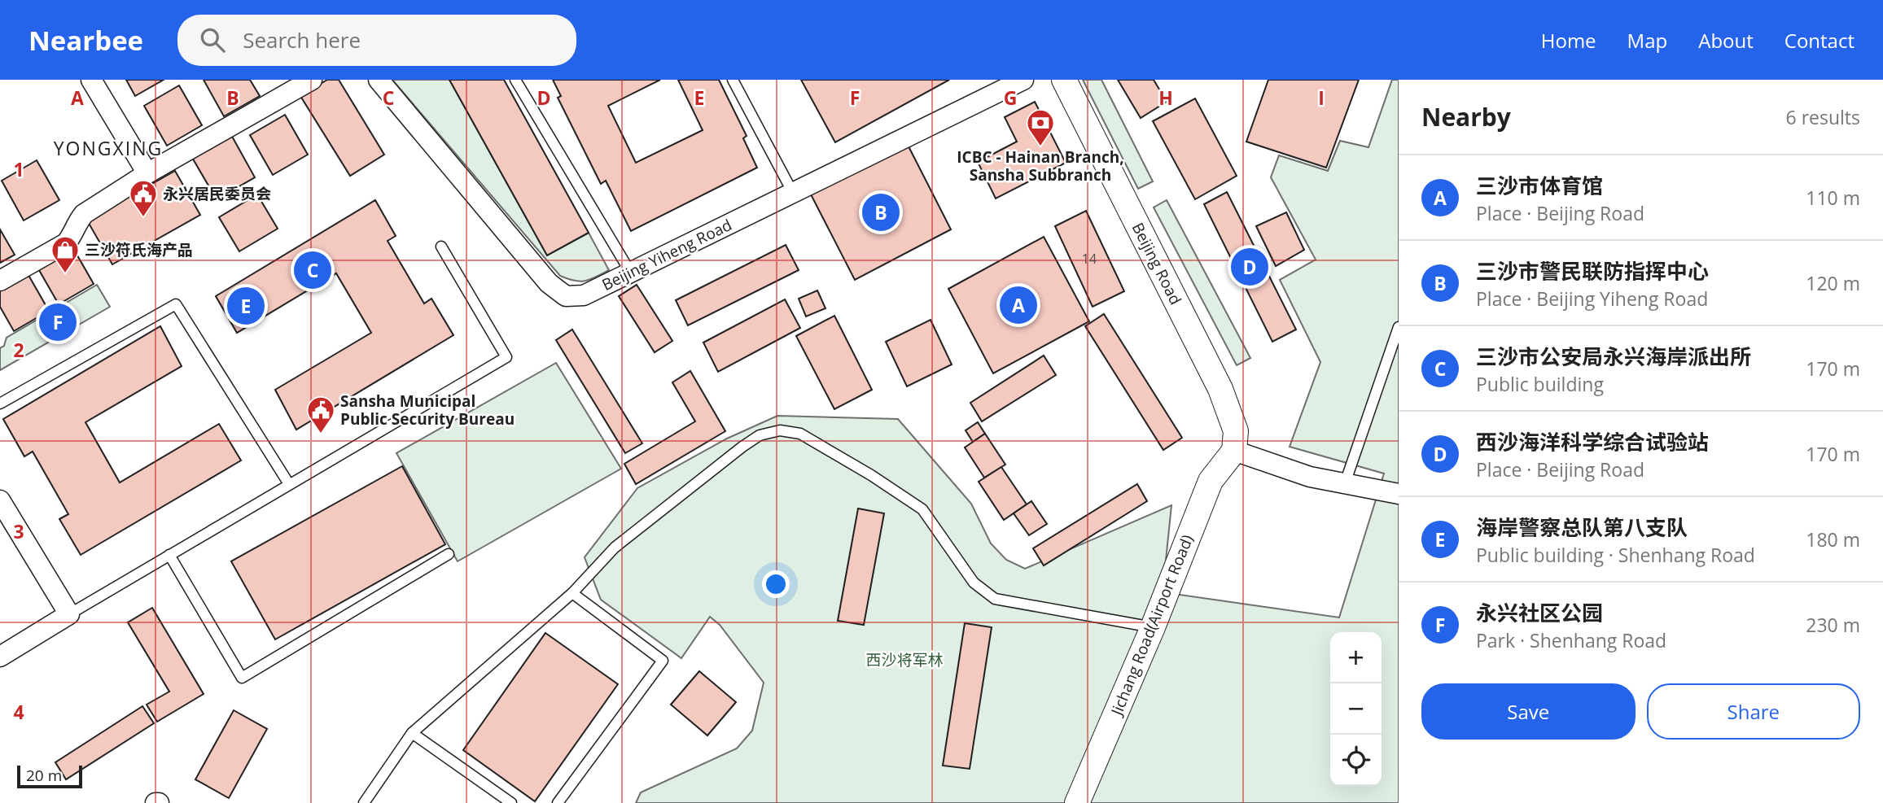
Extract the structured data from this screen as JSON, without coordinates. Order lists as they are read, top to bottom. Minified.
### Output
{"streets":{"street":["Beijing Yiheng Road","Beijing Road","Jichang Road(Airport Road)"]},"crossings":[["Beijing Road","Jichang Road(Airport Road)"]],"districts":["YONGXING"],"parks":["西沙将军林"],"places":{"bank":["ICBC - Hainan Branch, Sansha Subbranch"],"public building":["永兴居民委员会","Sansha Municipal Public Security Bureau"],"shop":["三沙符氏海产品"]},"house_numbers":["14"],"scale_bar":"20 m","page":{"header":"Nearbee","search":"Search here","nav":["Home","Map","About","Contact"],"heading":["Nearby","6 results"],"list":[{"mark":"A","name":"三沙市体育馆","note":"Place · Beijing Road","value":"110 m"},{"mark":"B","name":"三沙市警民联防指挥中心","note":"Place · Beijing Yiheng Road","value":"120 m"},{"mark":"C","name":"三沙市公安局永兴海岸派出所","note":"Public building","value":"170 m"},{"mark":"D","name":"西沙海洋科学综合试验站","note":"Place · Beijing Road","value":"170 m"},{"mark":"E","name":"海岸警察总队第八支队","note":"Public building · Shenhang Road","value":"180 m"},{"mark":"F","name":"永兴社区公园","note":"Park · Shenhang Road","value":"230 m"}],"pins":["B","D","C","A","E","F"],"map_buttons":["+","−"],"buttons":["Save","Share"],"scale":"20 m"},"grid":{"columns":["A","B","C","D","E","F","G","H","I"],"rows":["1","2","3","4"]}}
